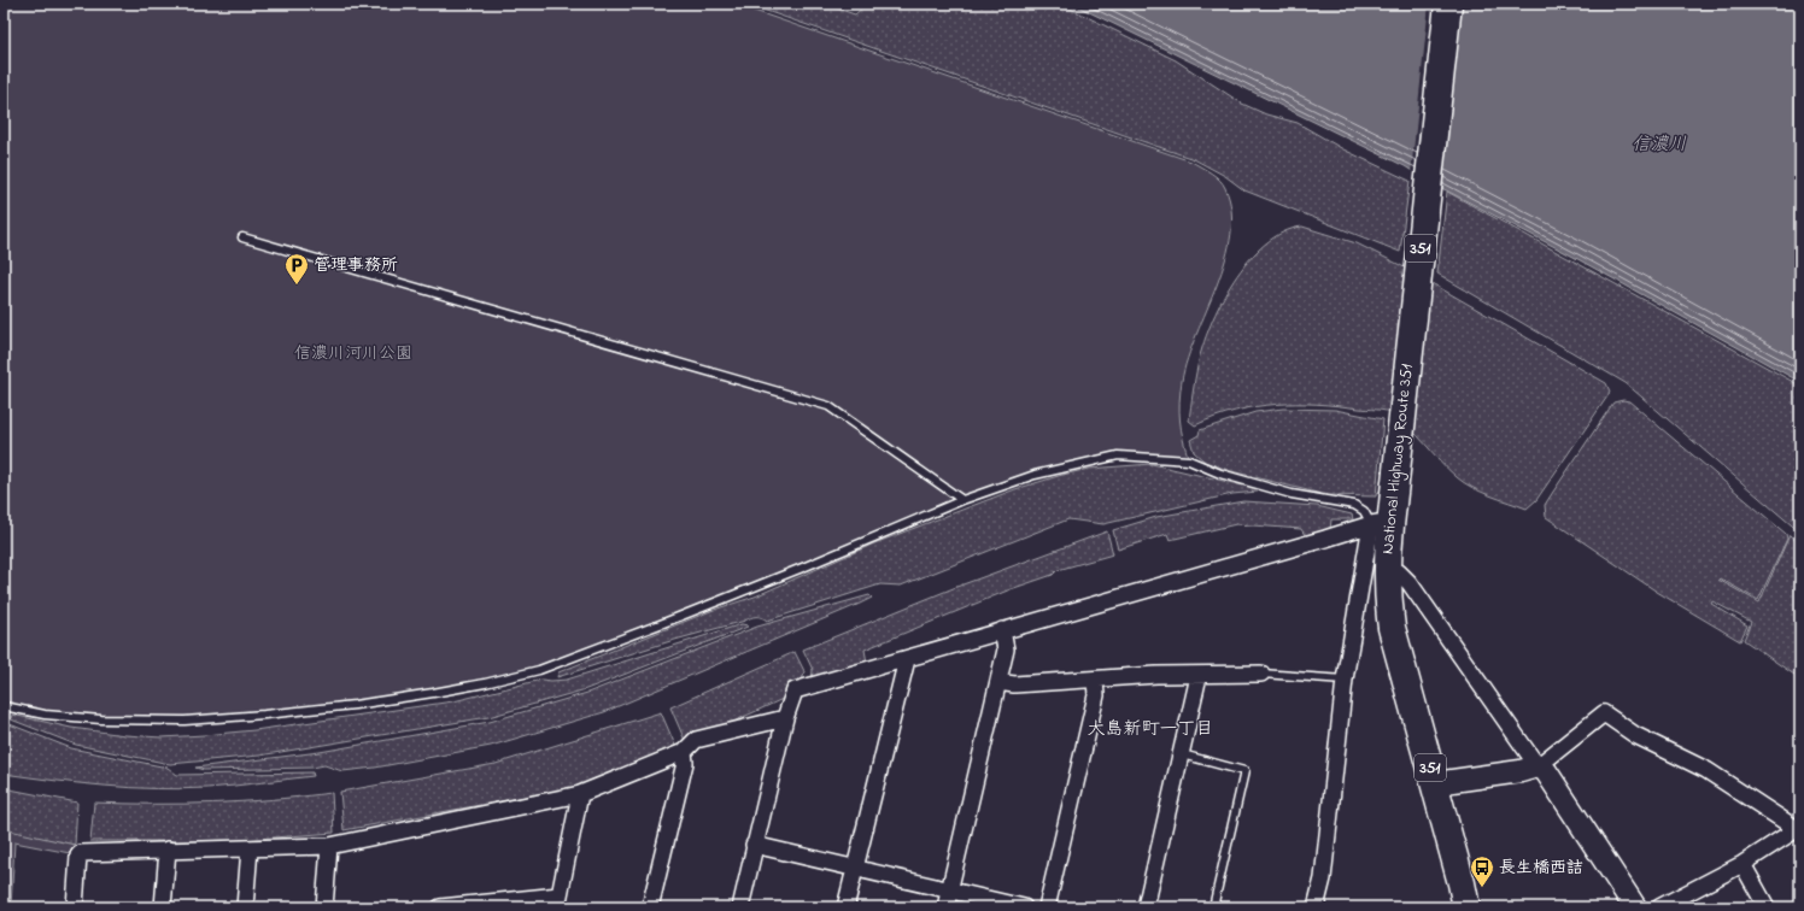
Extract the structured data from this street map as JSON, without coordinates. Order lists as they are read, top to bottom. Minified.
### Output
{"streets":{"highway":["351","National Highway Route 351"]},"districts":["大島新町一丁目"],"water":["信濃川"],"parks":["信濃川河川公園"],"places":{"parking":["管理事務所"],"bus stop":["長生橋西詰"]}}
